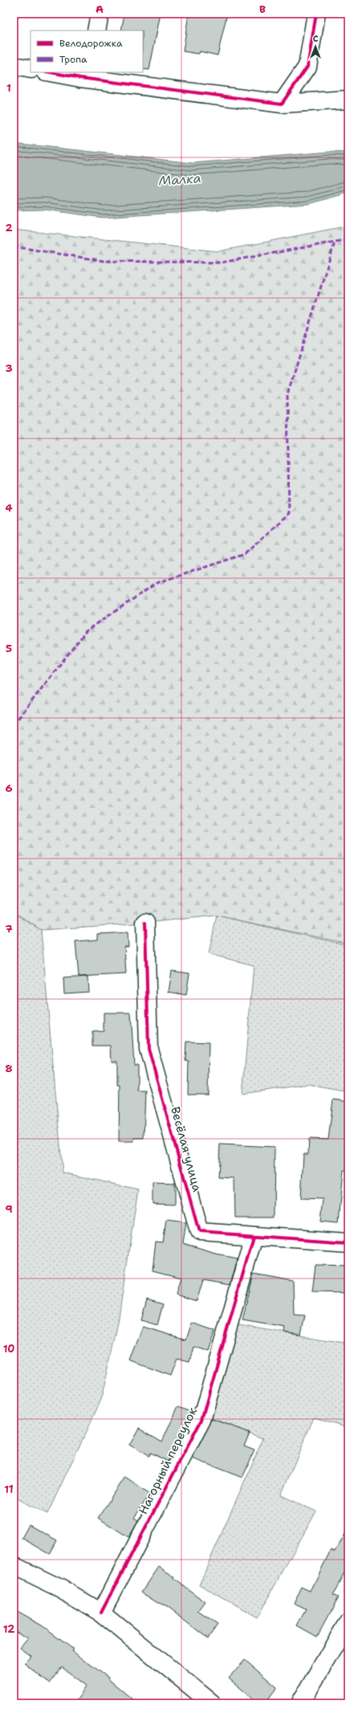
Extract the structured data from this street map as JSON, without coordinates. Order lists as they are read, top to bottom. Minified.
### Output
{"streets":{"street":["Весёлая улица","Нагорный переулок"]},"crossings":[["Весёлая улица","Нагорный переулок"]],"water":["Малка"],"legend":["Велодорожка","Тропа"],"north":"top","grid":{"columns":["A","B"],"rows":["1","2","3","4","5","6","7","8","9","10","11","12"]}}
